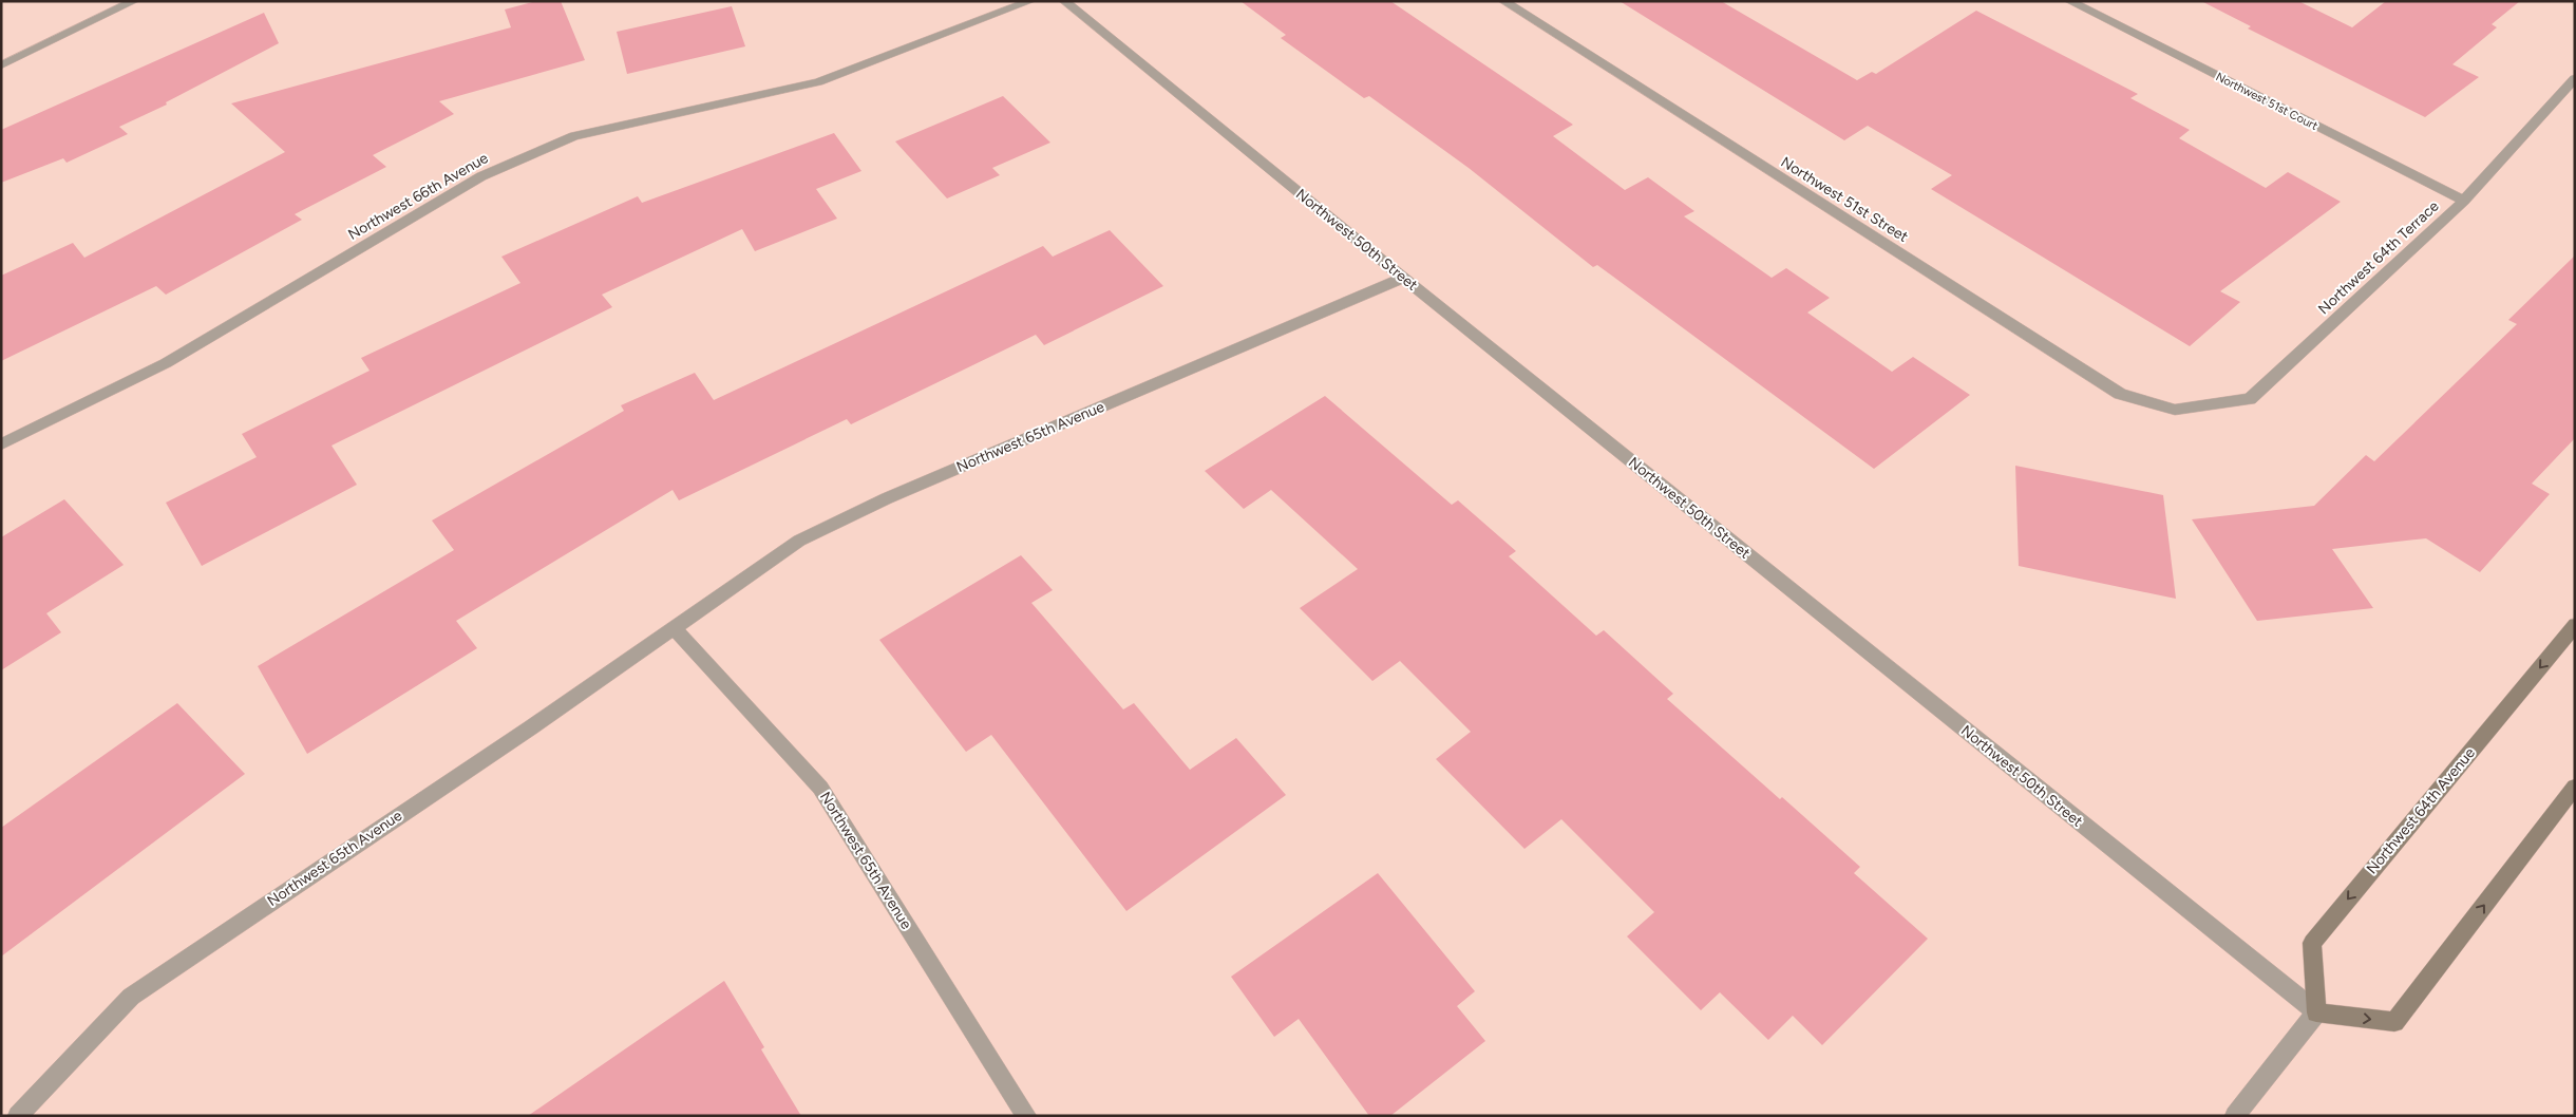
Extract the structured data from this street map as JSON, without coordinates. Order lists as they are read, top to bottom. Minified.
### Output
{"streets":{"street":["Northwest 51st Court","Northwest 66th Avenue","Northwest 51st Street","Northwest 50th Street","Northwest 64th Terrace","Northwest 65th Avenue","Northwest 64th Avenue"]},"crossings":[["Northwest 51st Court","Northwest 64th Terrace"],["Northwest 51st Street","Northwest 64th Terrace"],["Northwest 50th Street","Northwest 65th Avenue"],["Northwest 50th Street","Northwest 64th Avenue"]],"one_way":["Northwest 64th Avenue"]}
